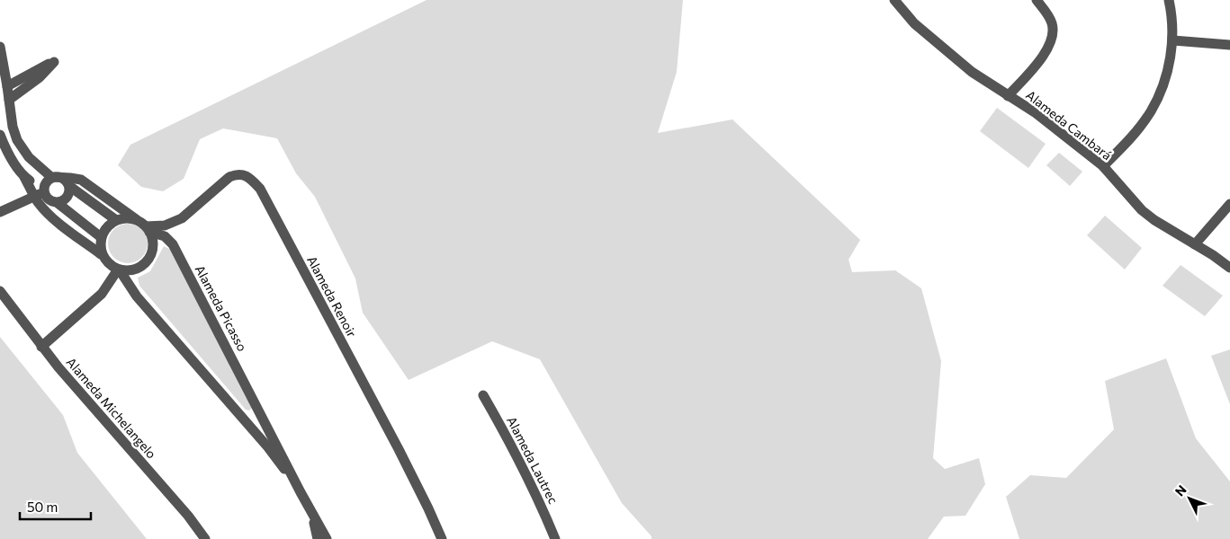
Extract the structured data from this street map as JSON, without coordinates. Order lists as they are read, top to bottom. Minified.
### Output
{"streets":{"street":["Alameda Cambará","Alameda Renoir","Alameda Picasso","Alameda Michelangelo","Alameda Lautrec"]},"crossings":[["Alameda Renoir","Alameda Picasso"]],"scale_bar":"50 m","north":"top left"}
